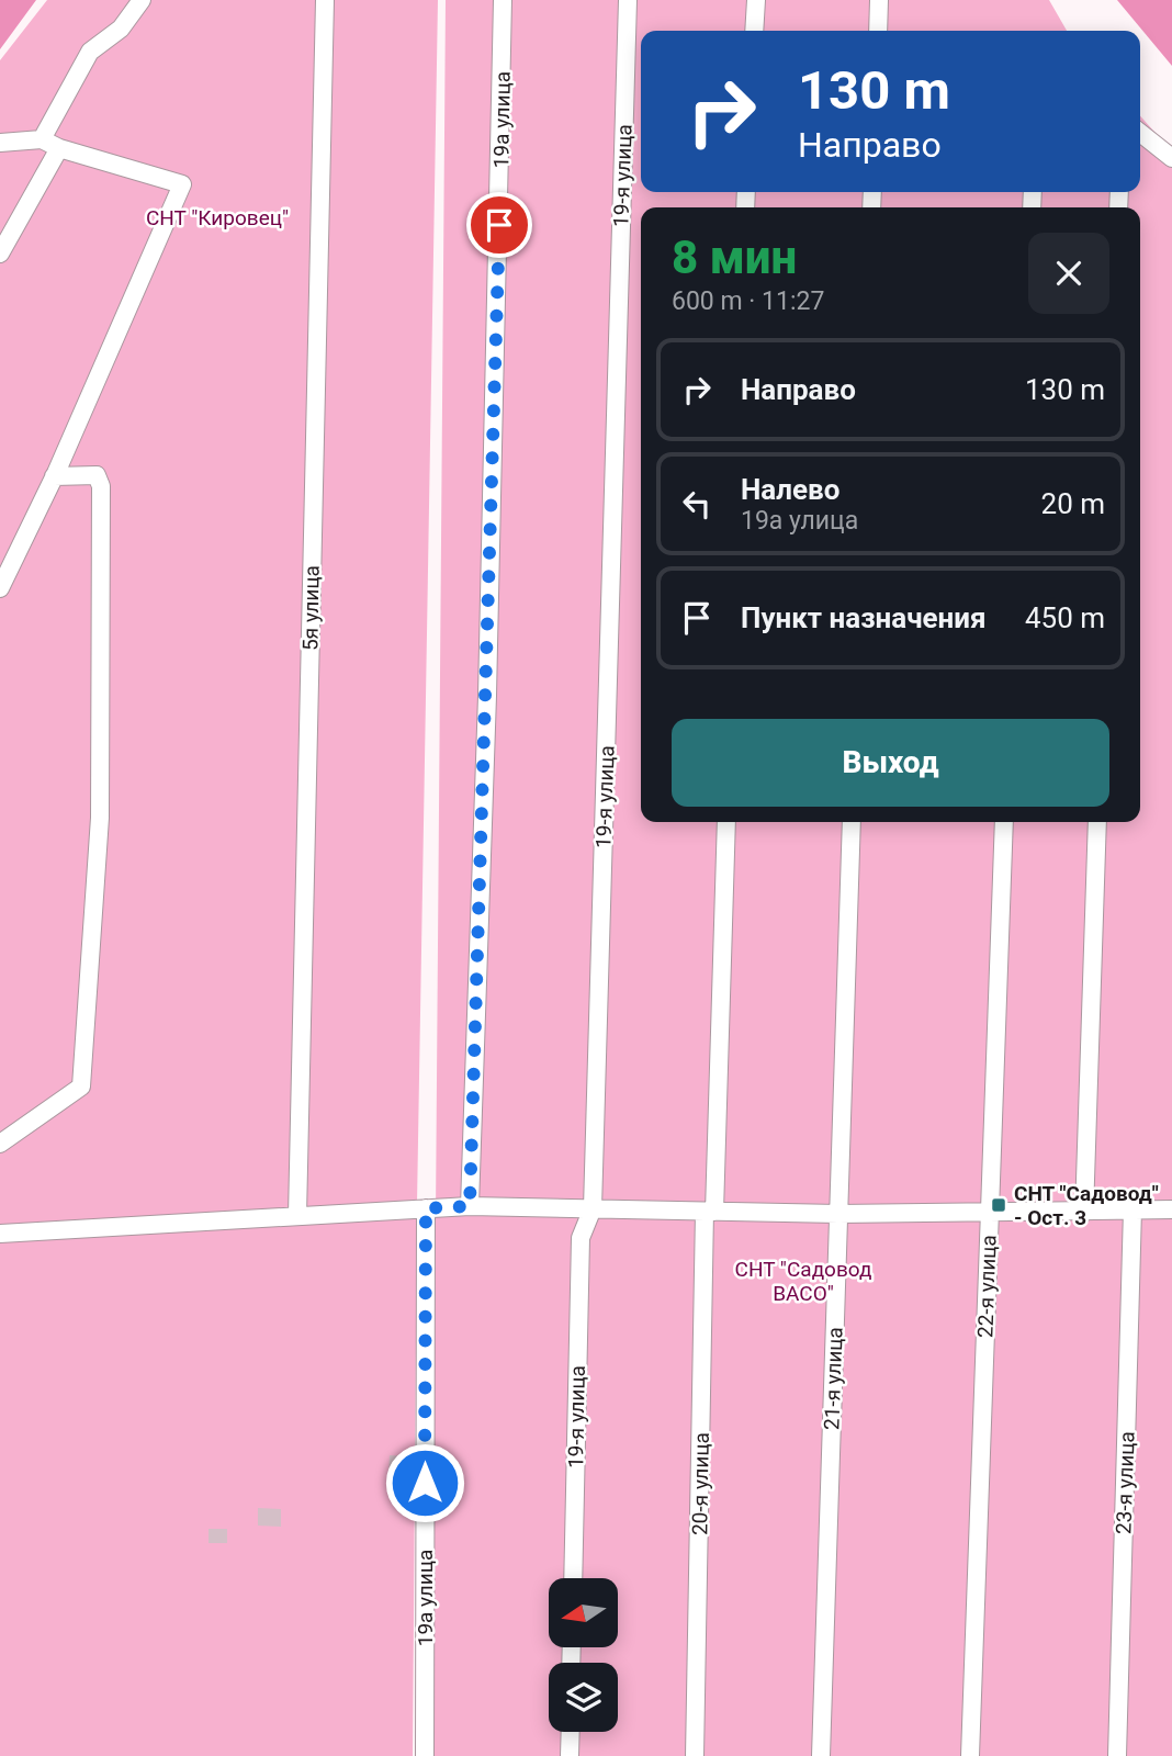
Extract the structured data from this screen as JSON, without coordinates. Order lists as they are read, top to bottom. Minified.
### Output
{"streets":{"street":["19а улица","19-я улица","5я улица","22-я улица","21-я улица","23-я улица","20-я улица"]},"parks":["СНТ \"Кировец\"","СНТ \"Садовод ВАСО\""],"places":{"transit":["СНТ \"Садовод\" - Ост. 3"]},"north":"left","page":{"turn":["130 m","Направо"],"heading":["8 мин","600 m · 11:27"],"list":[{"name":"Направо","value":"130 m"},{"name":"Налево","note":"19а улица","value":"20 m"},{"name":"Пункт назначения","value":"450 m"}],"buttons":"Выход"}}
